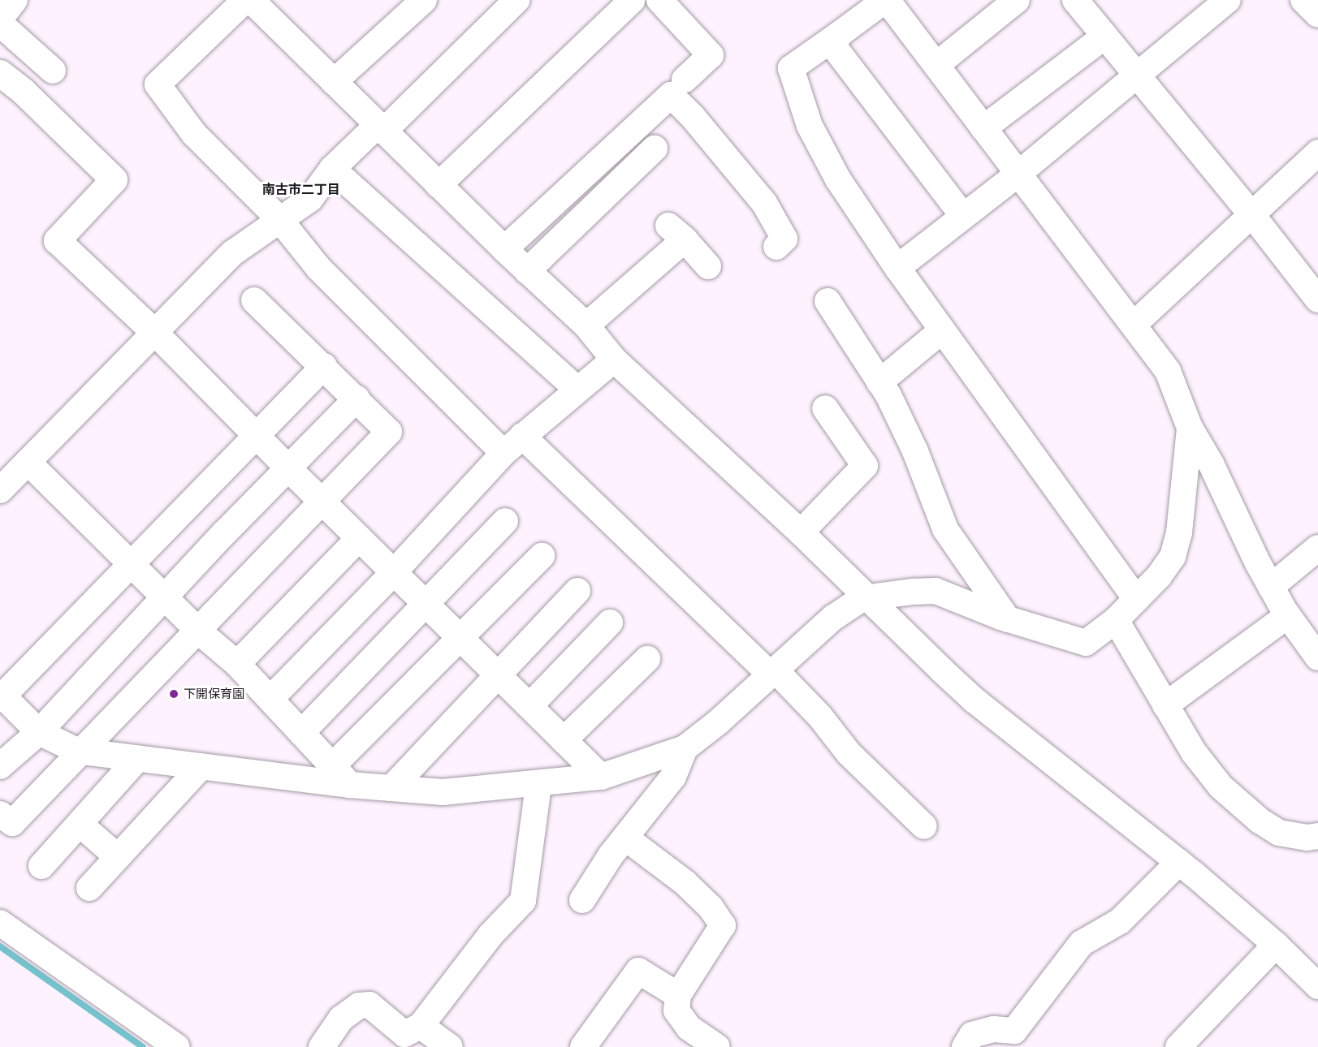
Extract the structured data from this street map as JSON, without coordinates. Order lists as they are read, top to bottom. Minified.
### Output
{"districts":["南古市二丁目"],"places":["下開保育園"]}
